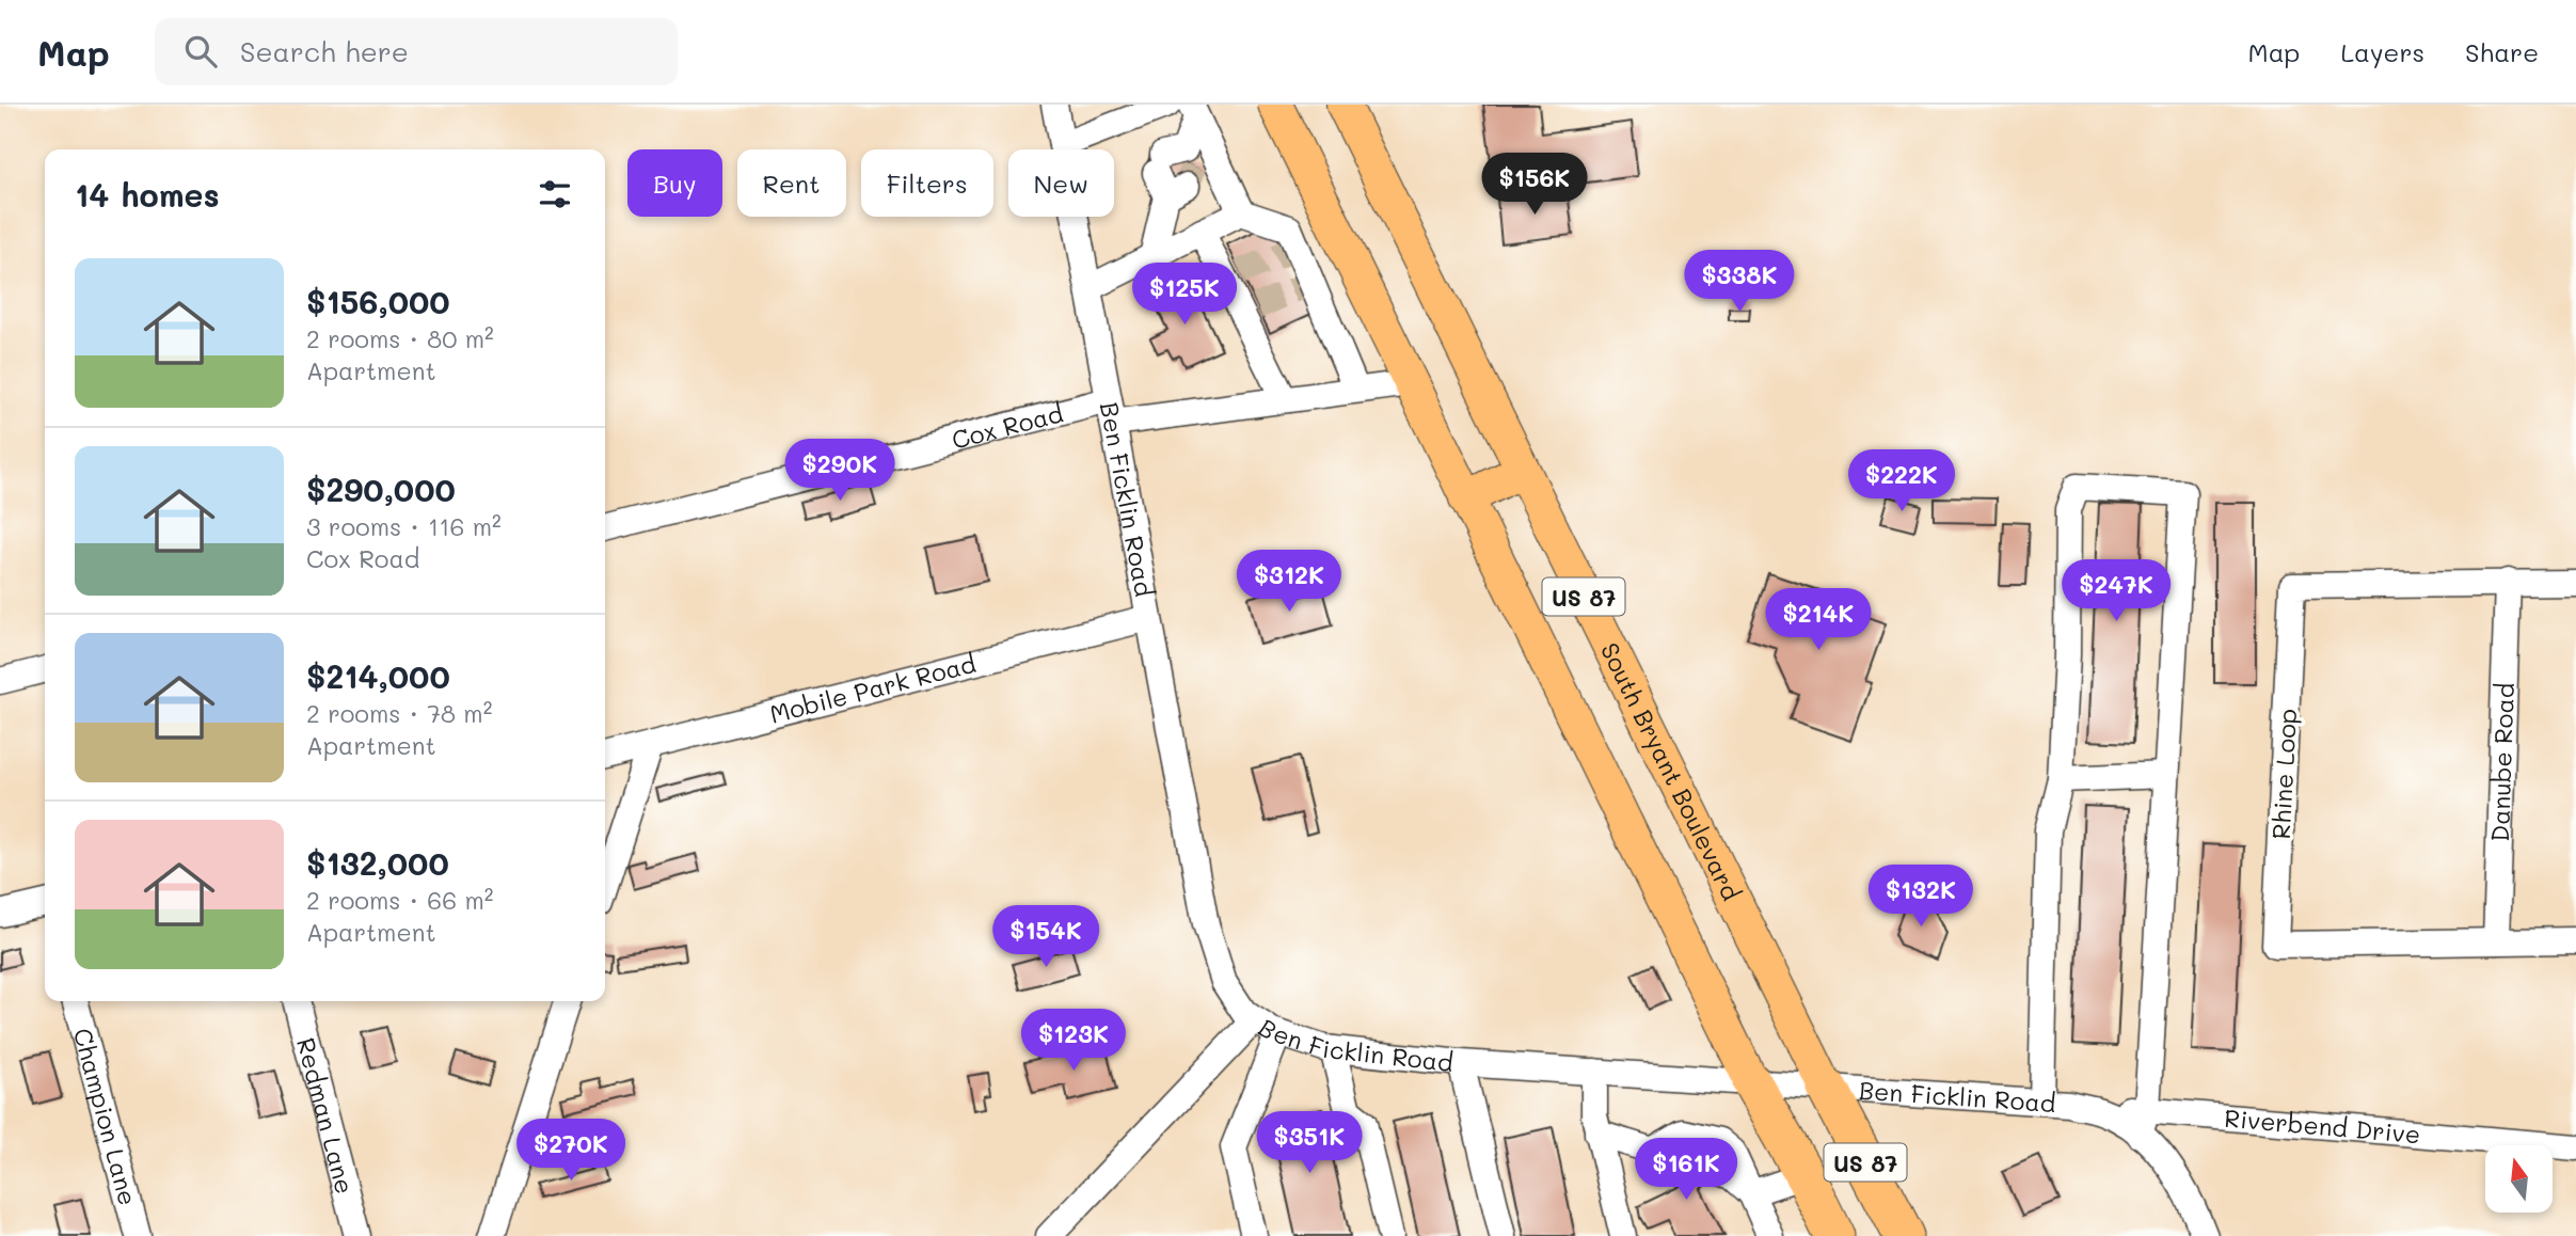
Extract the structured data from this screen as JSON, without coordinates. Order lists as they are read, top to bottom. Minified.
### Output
{"streets":{"highway":["US 87","South Bryant Boulevard"],"street":["Cox Road","Ben Ficklin Road","Mobile Park Road","Danube Road","Rhine Loop","Champion Lane","Redman Lane","Riverbend Drive"]},"crossings":[["Cox Road","Ben Ficklin Road"],["Cox Road","US 87"],["Ben Ficklin Road","US 87"],["Ben Ficklin Road","Mobile Park Road"],["Ben Ficklin Road","South Bryant Boulevard"],["Ben Ficklin Road","Riverbend Drive"],["Danube Road","Rhine Loop"]],"north":"top","page":{"header":"Map","search":"Search here","nav":["Map","Layers","Share"],"chip":["Buy","Rent","Filters","New"],"heading":"14 homes","price":["$156K","$338K","$125K","$290K","$222K","$312K","$247K","$214K","$132K","$154K","$123K","$351K","$270K","$161K"],"list":[{"name":"$156,000","note":"2 rooms · 80 m² · Apartment"},{"name":"$290,000","note":"3 rooms · 116 m² · Cox Road"},{"name":"$214,000","note":"2 rooms · 78 m² · Apartment"},{"name":"$132,000","note":"2 rooms · 66 m² · Apartment"}]}}
